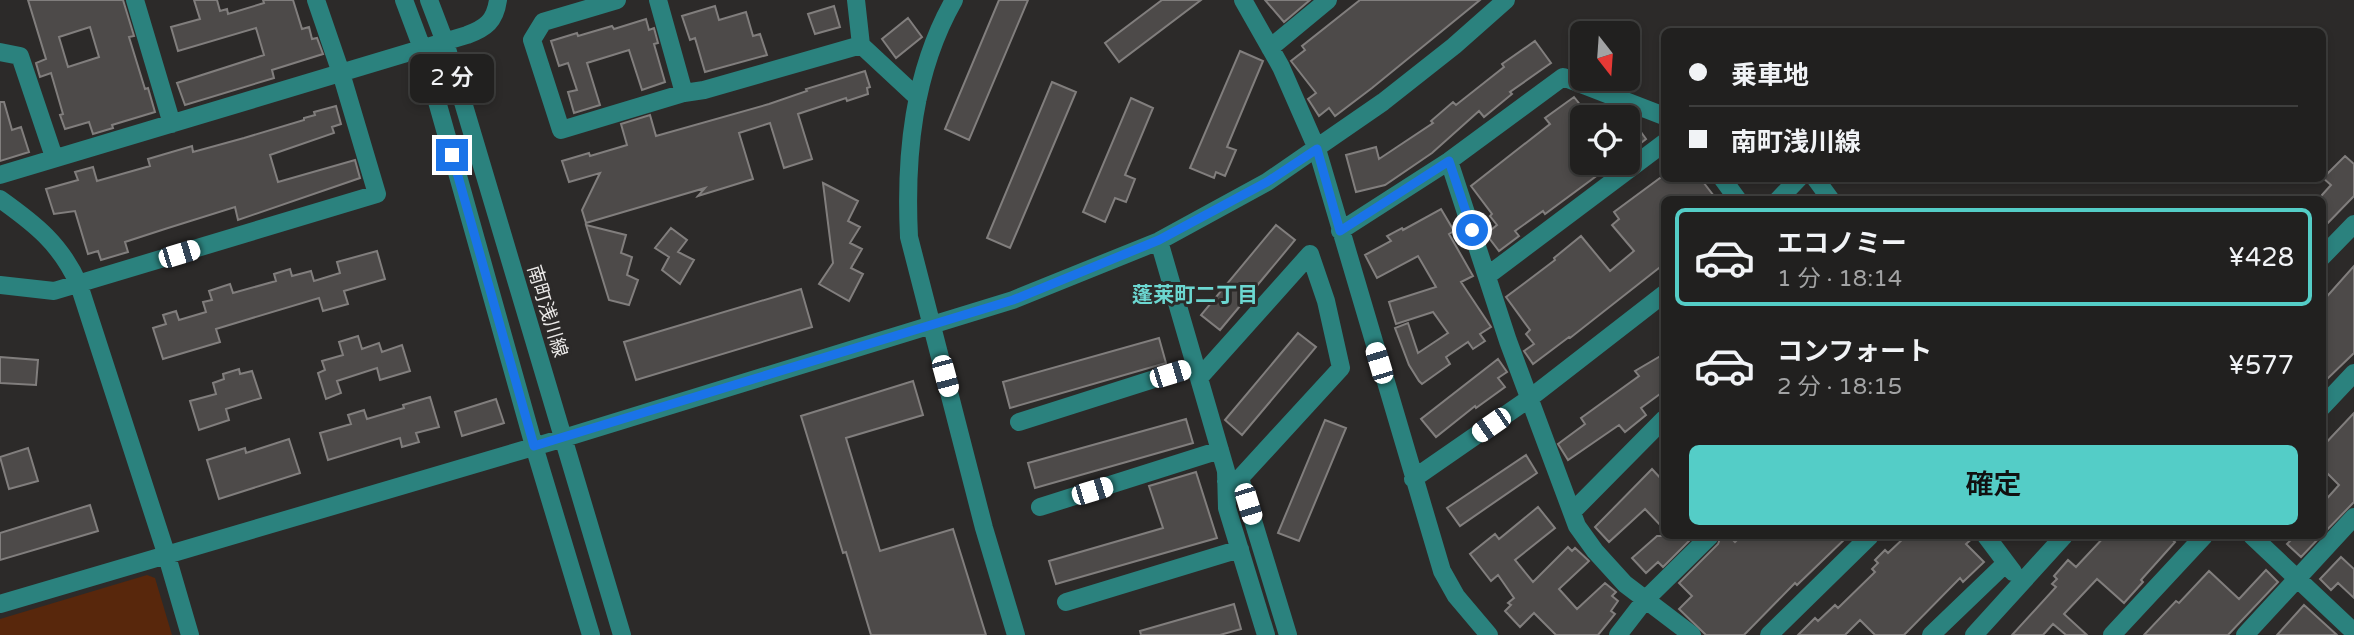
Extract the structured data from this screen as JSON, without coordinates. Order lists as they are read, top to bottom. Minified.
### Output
{"streets":{"street":["南町浅川線"]},"districts":["蓬莱町二丁目"],"north":"bottom","page":{"banner":["乗車地","南町浅川線"],"bubble":"2 分","list":[{"name":"エコノミー","note":"1 分 · 18:14","value":"¥428"},{"name":"コンフォート","note":"2 分 · 18:15","value":"¥577"}],"buttons":"確定"}}
